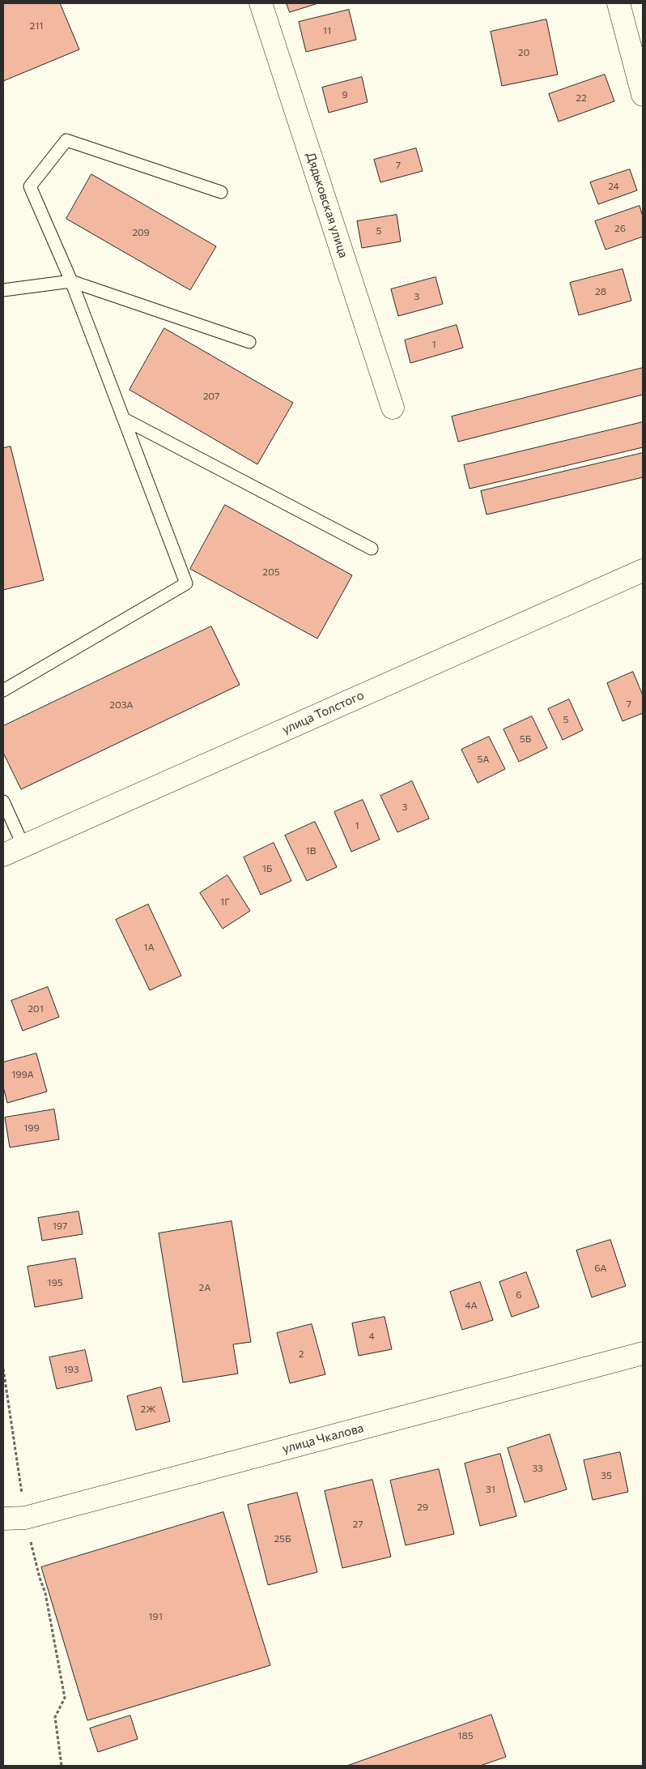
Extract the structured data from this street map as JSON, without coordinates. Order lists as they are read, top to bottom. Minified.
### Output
{"streets":{"street":["Дядьковская улица","улица Толстого","улица Чкалова"]},"house_numbers":["211","11","20","9","22","7","24","26","5","209","28","3","1","207","205","7","203А","5","5Б","5А","3","1","1В","1Б","1Г","1А","201","199А","199","197","6А","195","2А","6","4А","4","2","193","2Ж","33","35","31","29","27","25Б","191","185"]}
